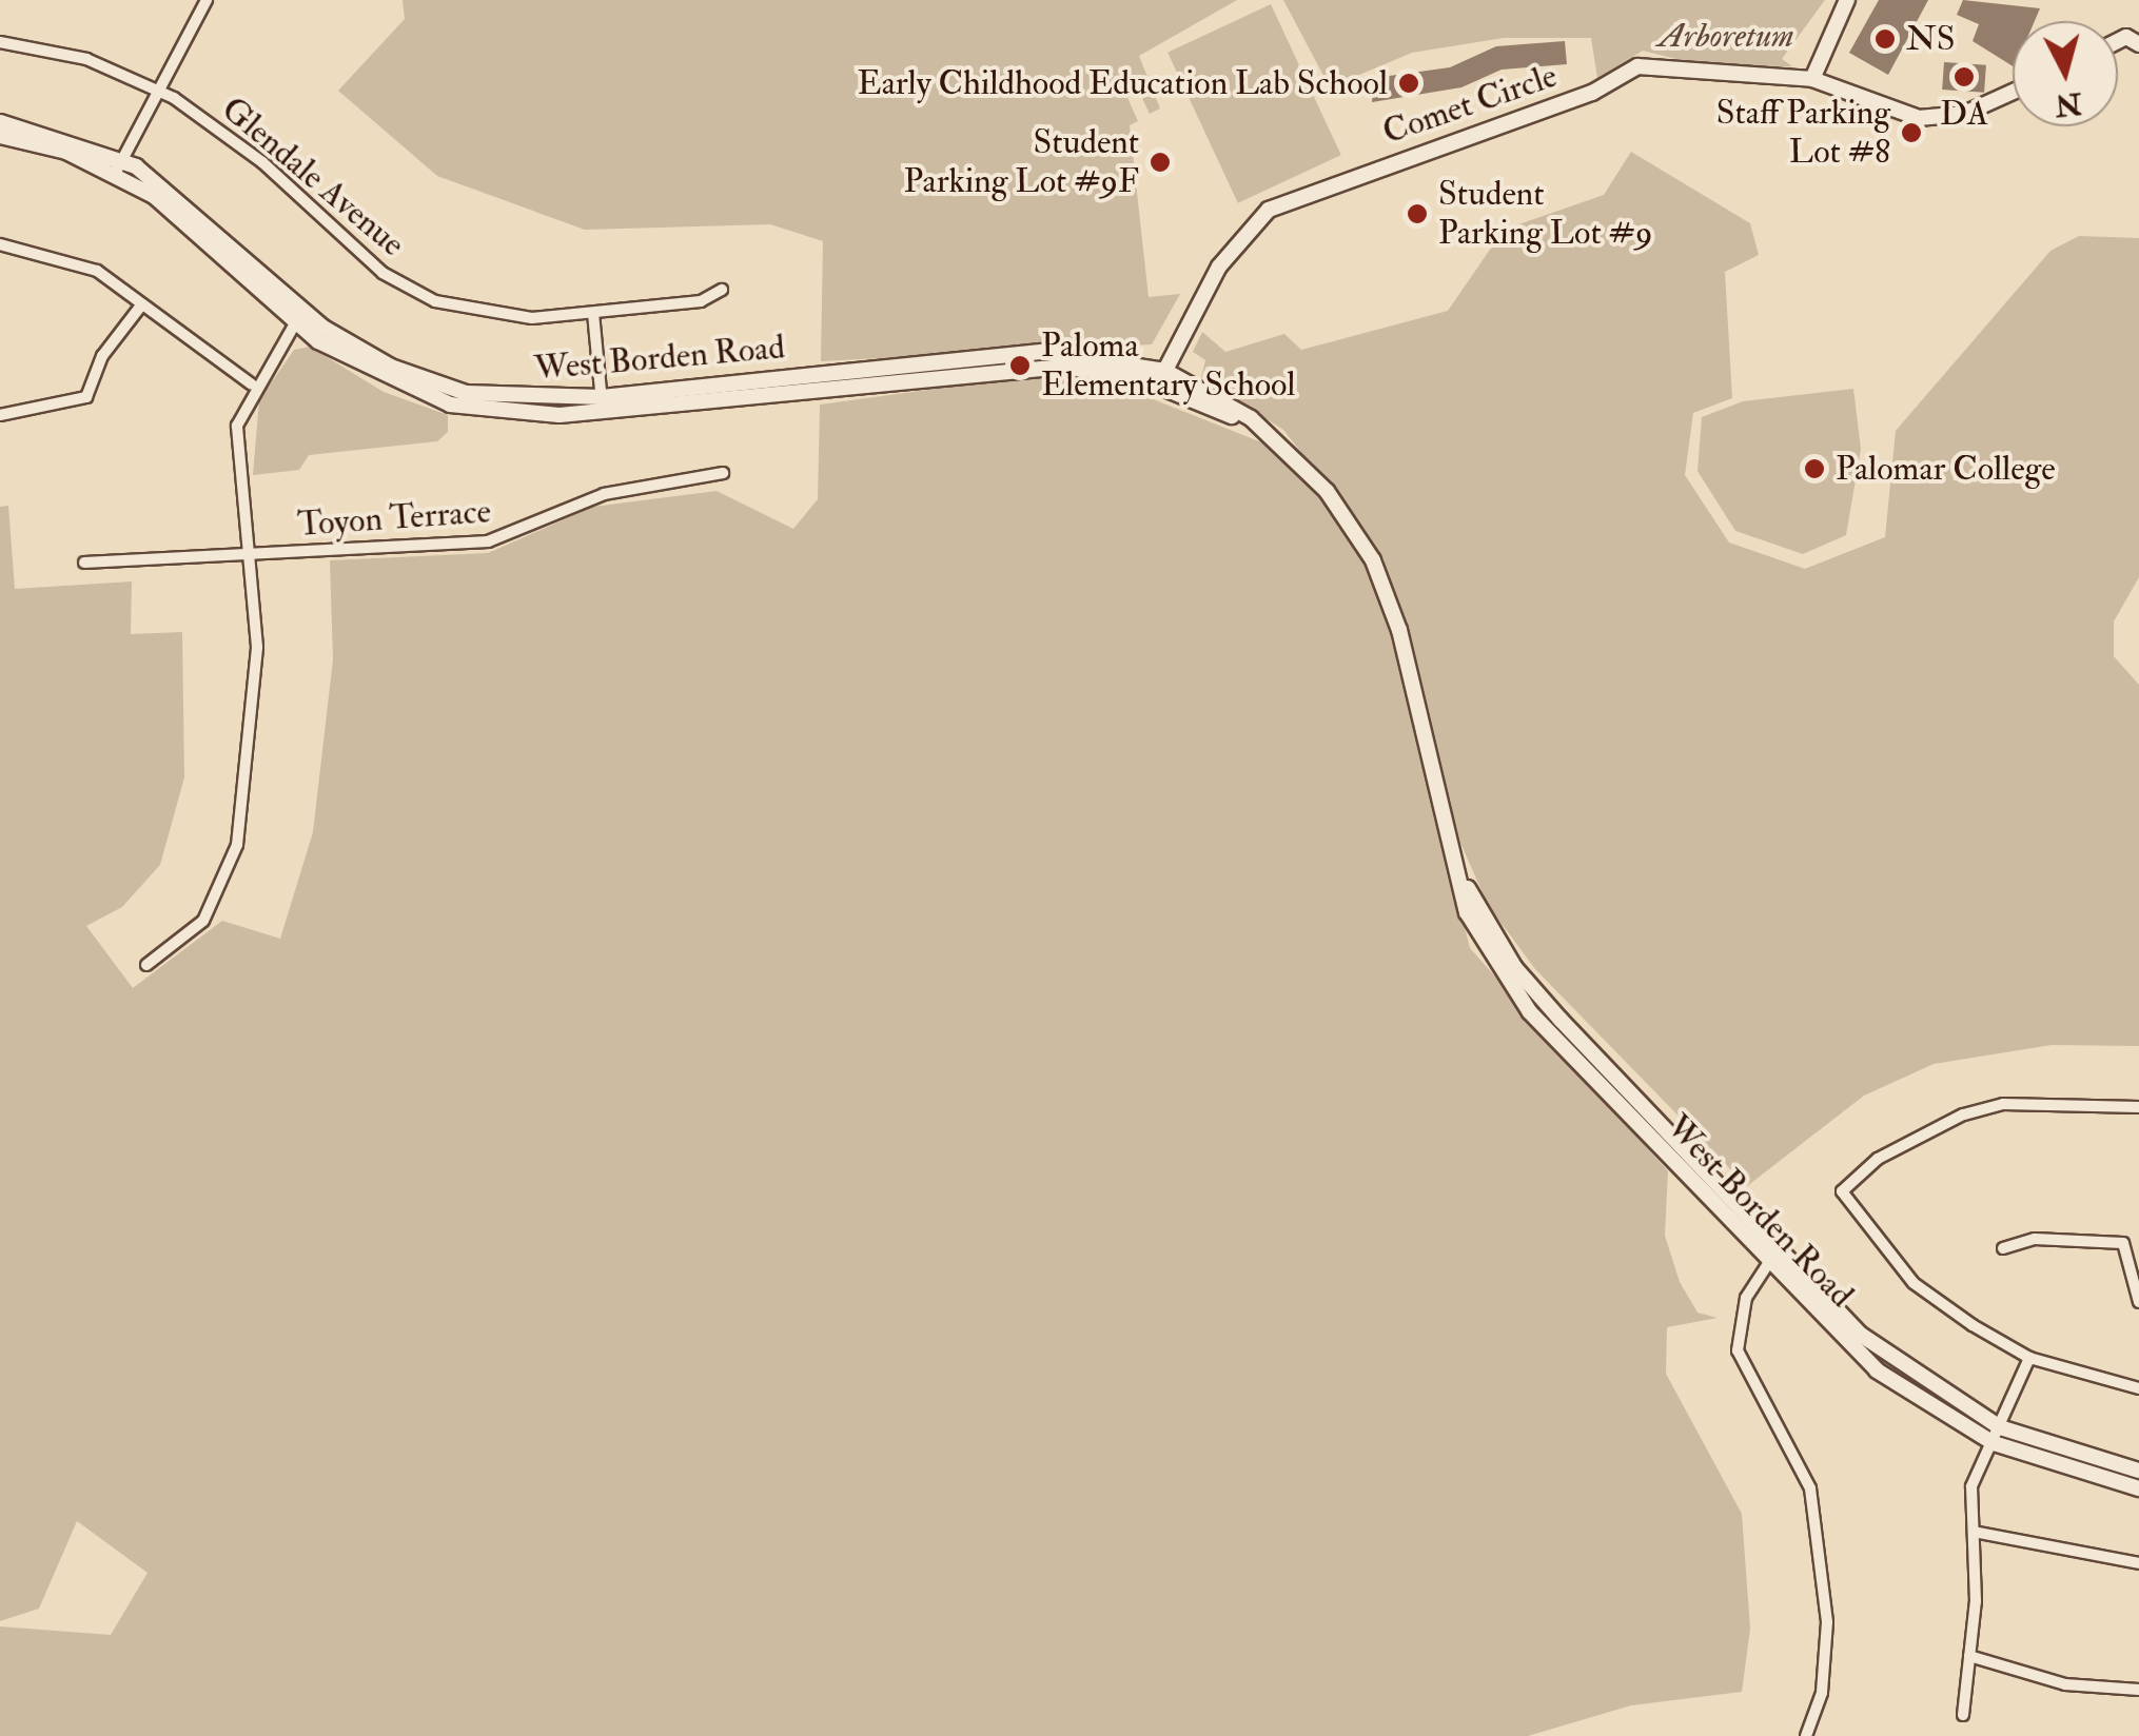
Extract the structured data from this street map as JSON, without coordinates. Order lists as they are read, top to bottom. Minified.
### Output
{"streets":{"main road":["Comet Circle","West Borden Road"],"street":["Glendale Avenue","Toyon Terrace"]},"crossings":[["Comet Circle","West Borden Road"]],"parks":["Arboretum"],"places":["NS","DA","Early Childhood Education Lab School","Staff Parking Lot #8","Student Parking Lot #9F","Student Parking Lot #9","Paloma Elementary School","Palomar College"],"north":"bottom"}
